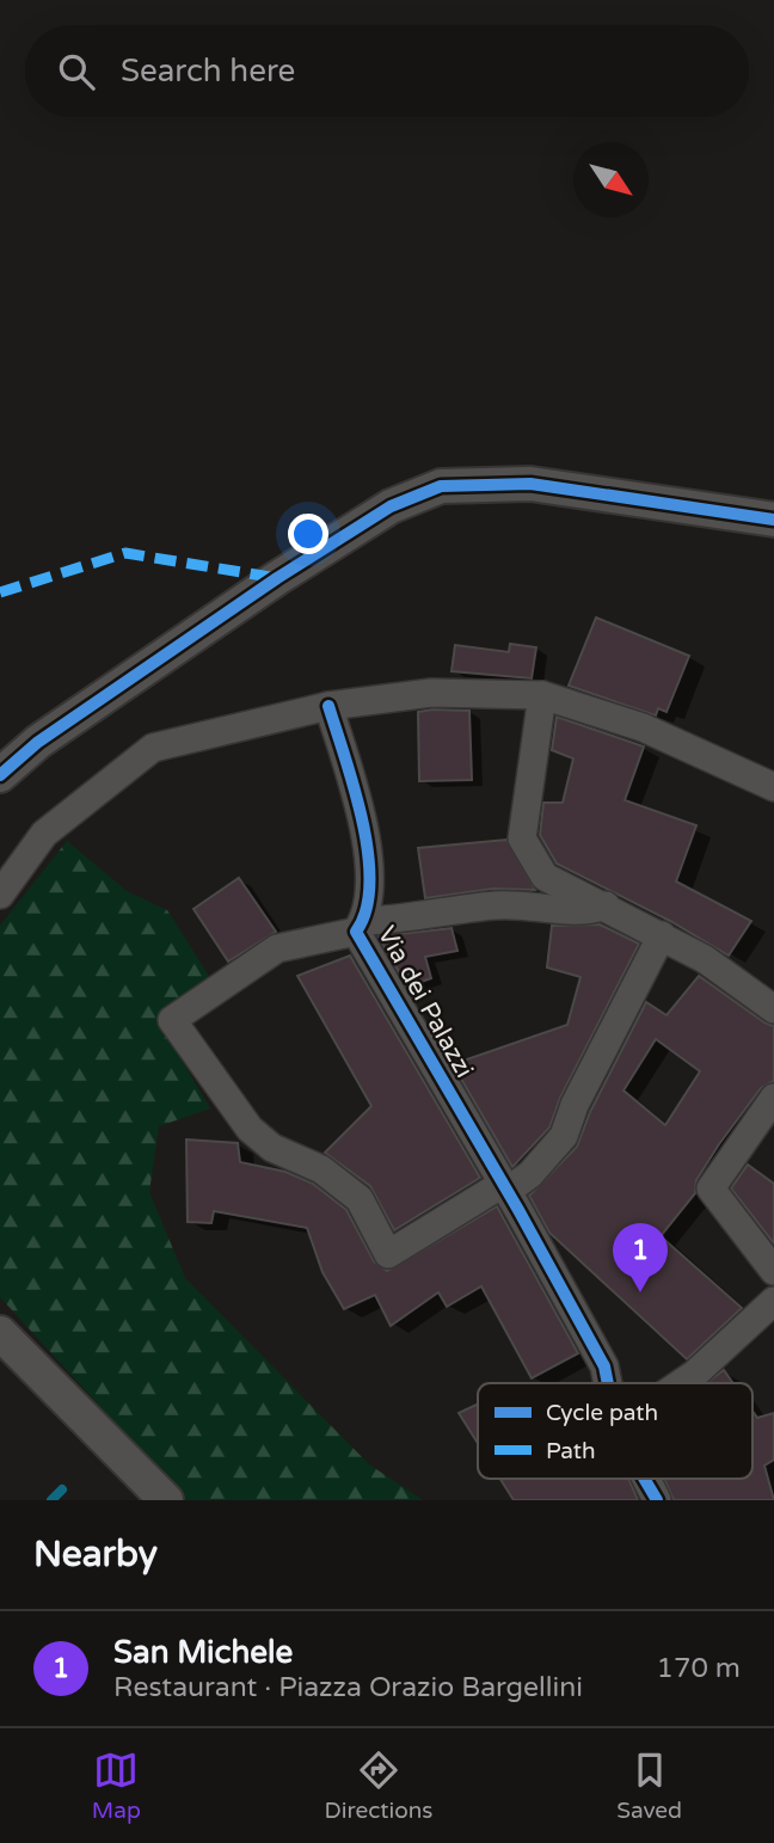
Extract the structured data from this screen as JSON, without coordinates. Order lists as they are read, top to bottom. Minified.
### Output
{"streets":{"street":["Via dei Palazzi"]},"legend":["Cycle path","Path"],"north":"bottom right","page":{"search":"Search here","pins":"1","heading":"Nearby","list":[{"mark":"1","name":"San Michele","note":"Restaurant · Piazza Orazio Bargellini","value":"170 m"}],"nav":["Map","Directions","Saved"]}}
